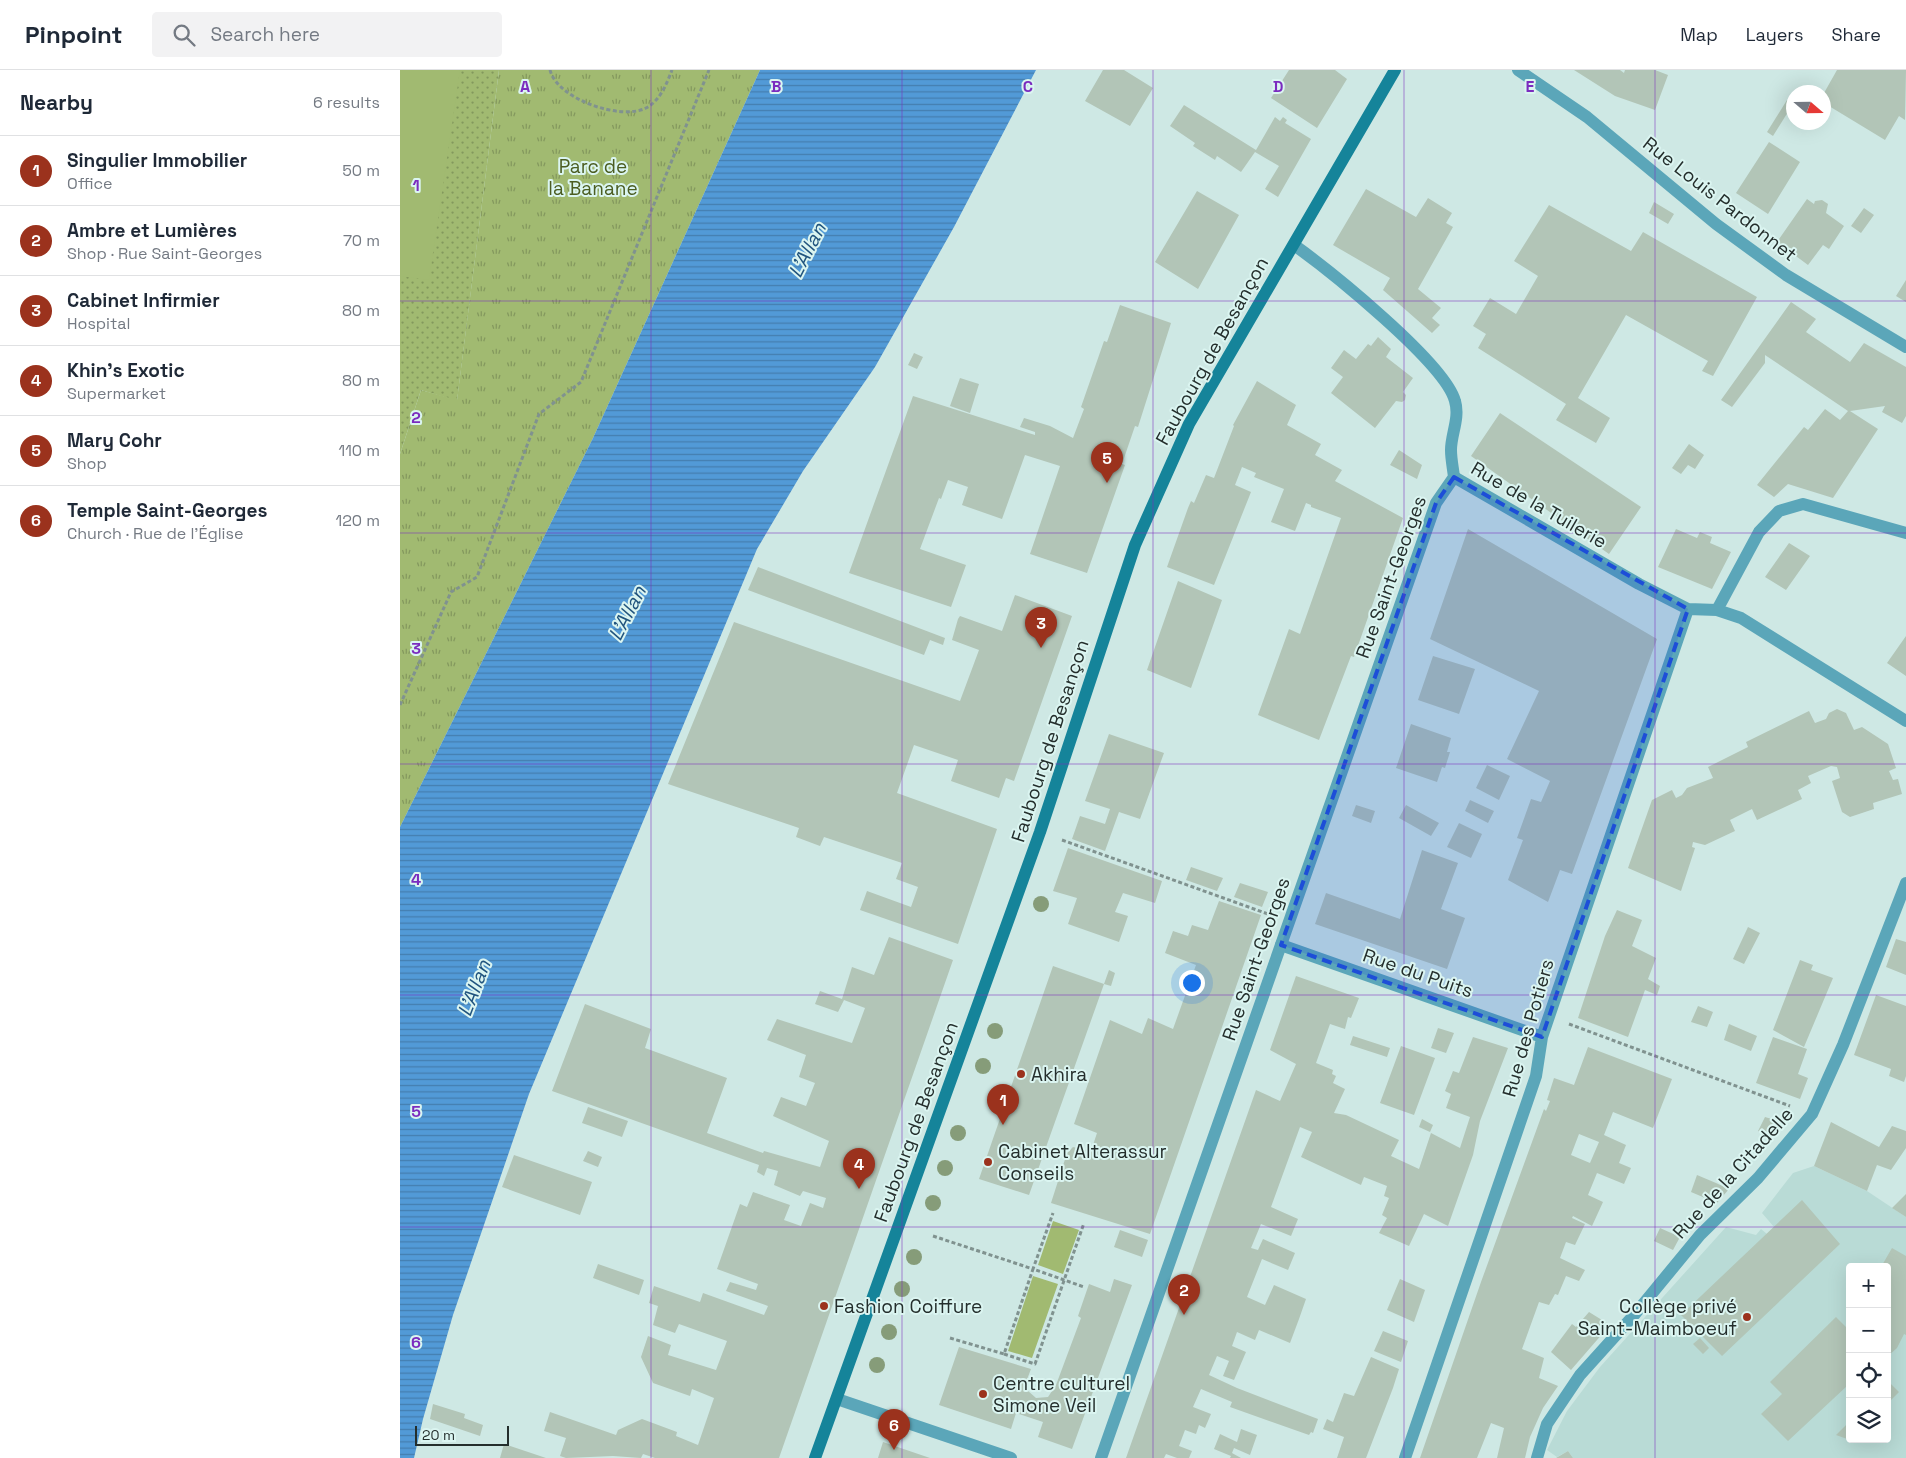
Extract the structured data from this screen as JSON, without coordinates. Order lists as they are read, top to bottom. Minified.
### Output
{"streets":{"main road":["Faubourg de Besançon"],"street":["Rue Louis Pardonnet","Rue de la Tuilerie","Rue Saint-Georges","Rue du Puits","Rue des Potiers","Rue de la Citadelle"]},"crossings":[["Faubourg de Besançon","Rue de la Tuilerie"],["Rue de la Tuilerie","Rue Saint-Georges"],["Rue de la Tuilerie","Rue des Potiers"],["Rue Saint-Georges","Rue du Puits"],["Rue du Puits","Rue des Potiers"]],"water":["L'Allan"],"parks":["Parc de la Banane"],"places":["Akhira","Cabinet Alterassur Conseils","Fashion Coiffure","Collège privé Saint-Maimboeuf","Centre culturel Simone Veil"],"scale_bar":"20 m","north":"right","page":{"header":"Pinpoint","search":"Search here","nav":["Map","Layers","Share"],"heading":["Nearby","6 results"],"list":[{"mark":"1","name":"Singulier Immobilier","note":"Office","value":"50 m"},{"mark":"2","name":"Ambre et Lumières","note":"Shop · Rue Saint-Georges","value":"70 m"},{"mark":"3","name":"Cabinet Infirmier","note":"Hospital","value":"80 m"},{"mark":"4","name":"Khin's Exotic","note":"Supermarket","value":"80 m"},{"mark":"5","name":"Mary Cohr","note":"Shop","value":"110 m"},{"mark":"6","name":"Temple Saint-Georges","note":"Church · Rue de l'Église","value":"120 m"}],"pins":["5","3","1","4","2","6"],"map_buttons":["+","−"],"scale":"20 m"},"grid":{"columns":["A","B","C","D","E"],"rows":["1","2","3","4","5","6"]}}
